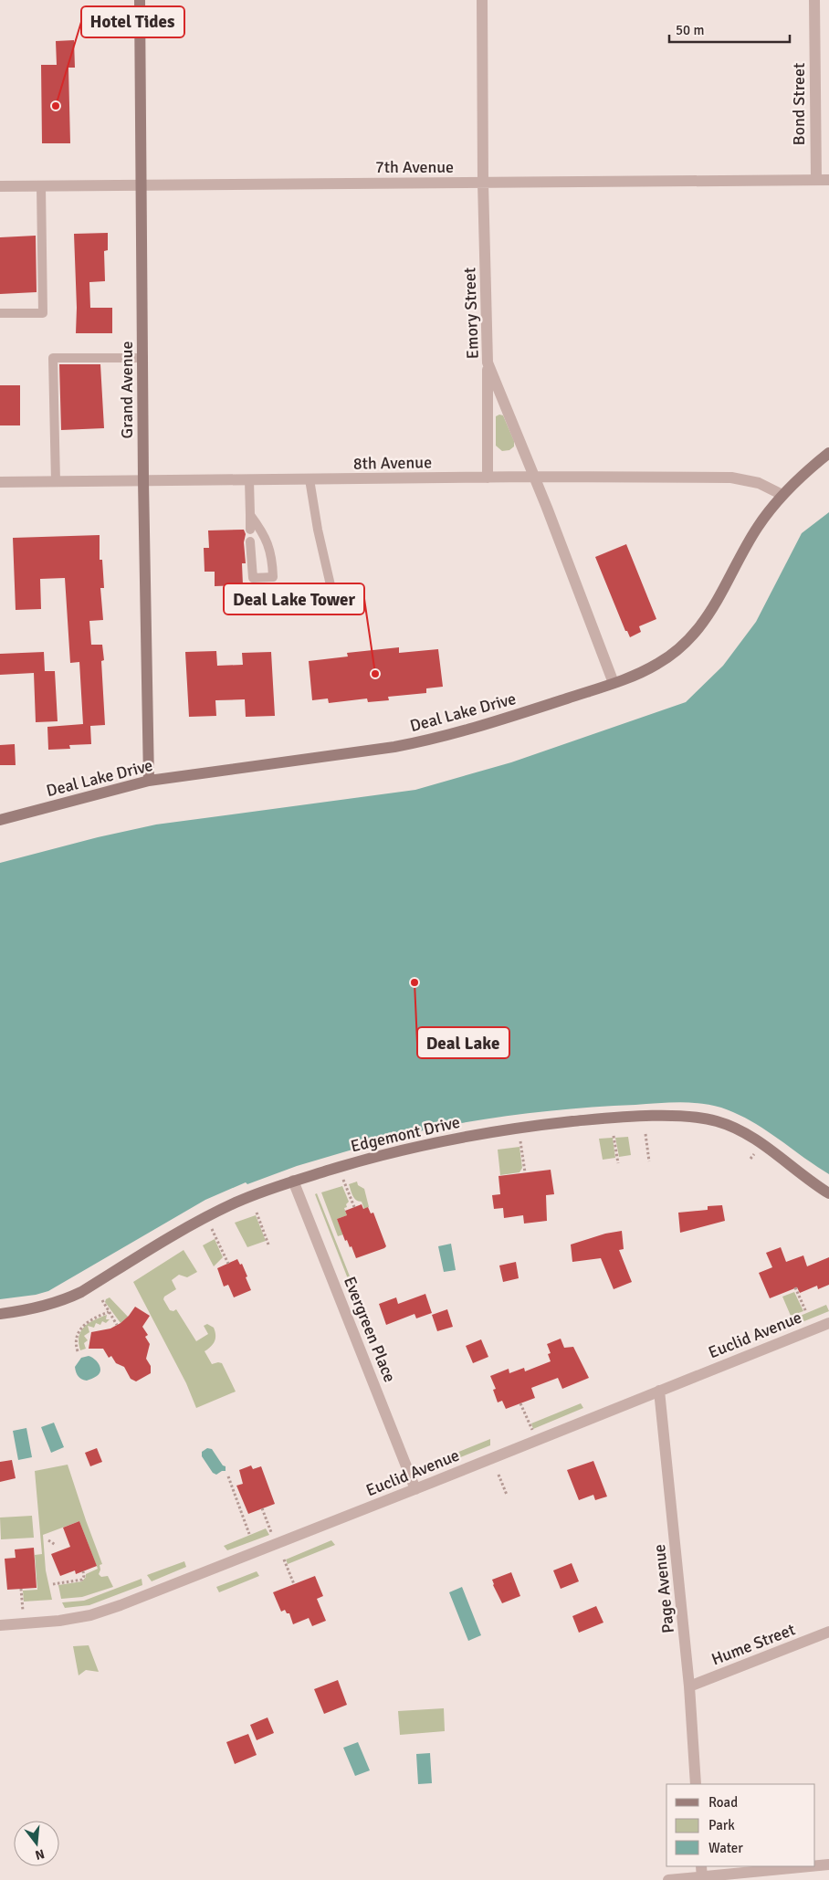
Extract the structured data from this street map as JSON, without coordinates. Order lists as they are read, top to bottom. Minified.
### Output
{"streets":{"street":["Bond Street","7th Avenue","Emory Street","Grand Avenue","8th Avenue","Deal Lake Drive","Edgemont Drive","Evergreen Place","Euclid Avenue","Page Avenue","Hume Street"]},"crossings":[["Bond Street","7th Avenue"],["7th Avenue","Emory Street"],["7th Avenue","Grand Avenue"],["Emory Street","8th Avenue"],["Emory Street","Deal Lake Drive"],["Grand Avenue","8th Avenue"],["Grand Avenue","Deal Lake Drive"],["8th Avenue","Deal Lake Drive"],["Edgemont Drive","Evergreen Place"],["Evergreen Place","Euclid Avenue"],["Euclid Avenue","Page Avenue"],["Page Avenue","Hume Street"]],"places":["Hotel Tides","Deal Lake Tower","Deal Lake"],"legend":["Road","Park","Water"],"scale_bar":"50 m","north":"bottom"}
